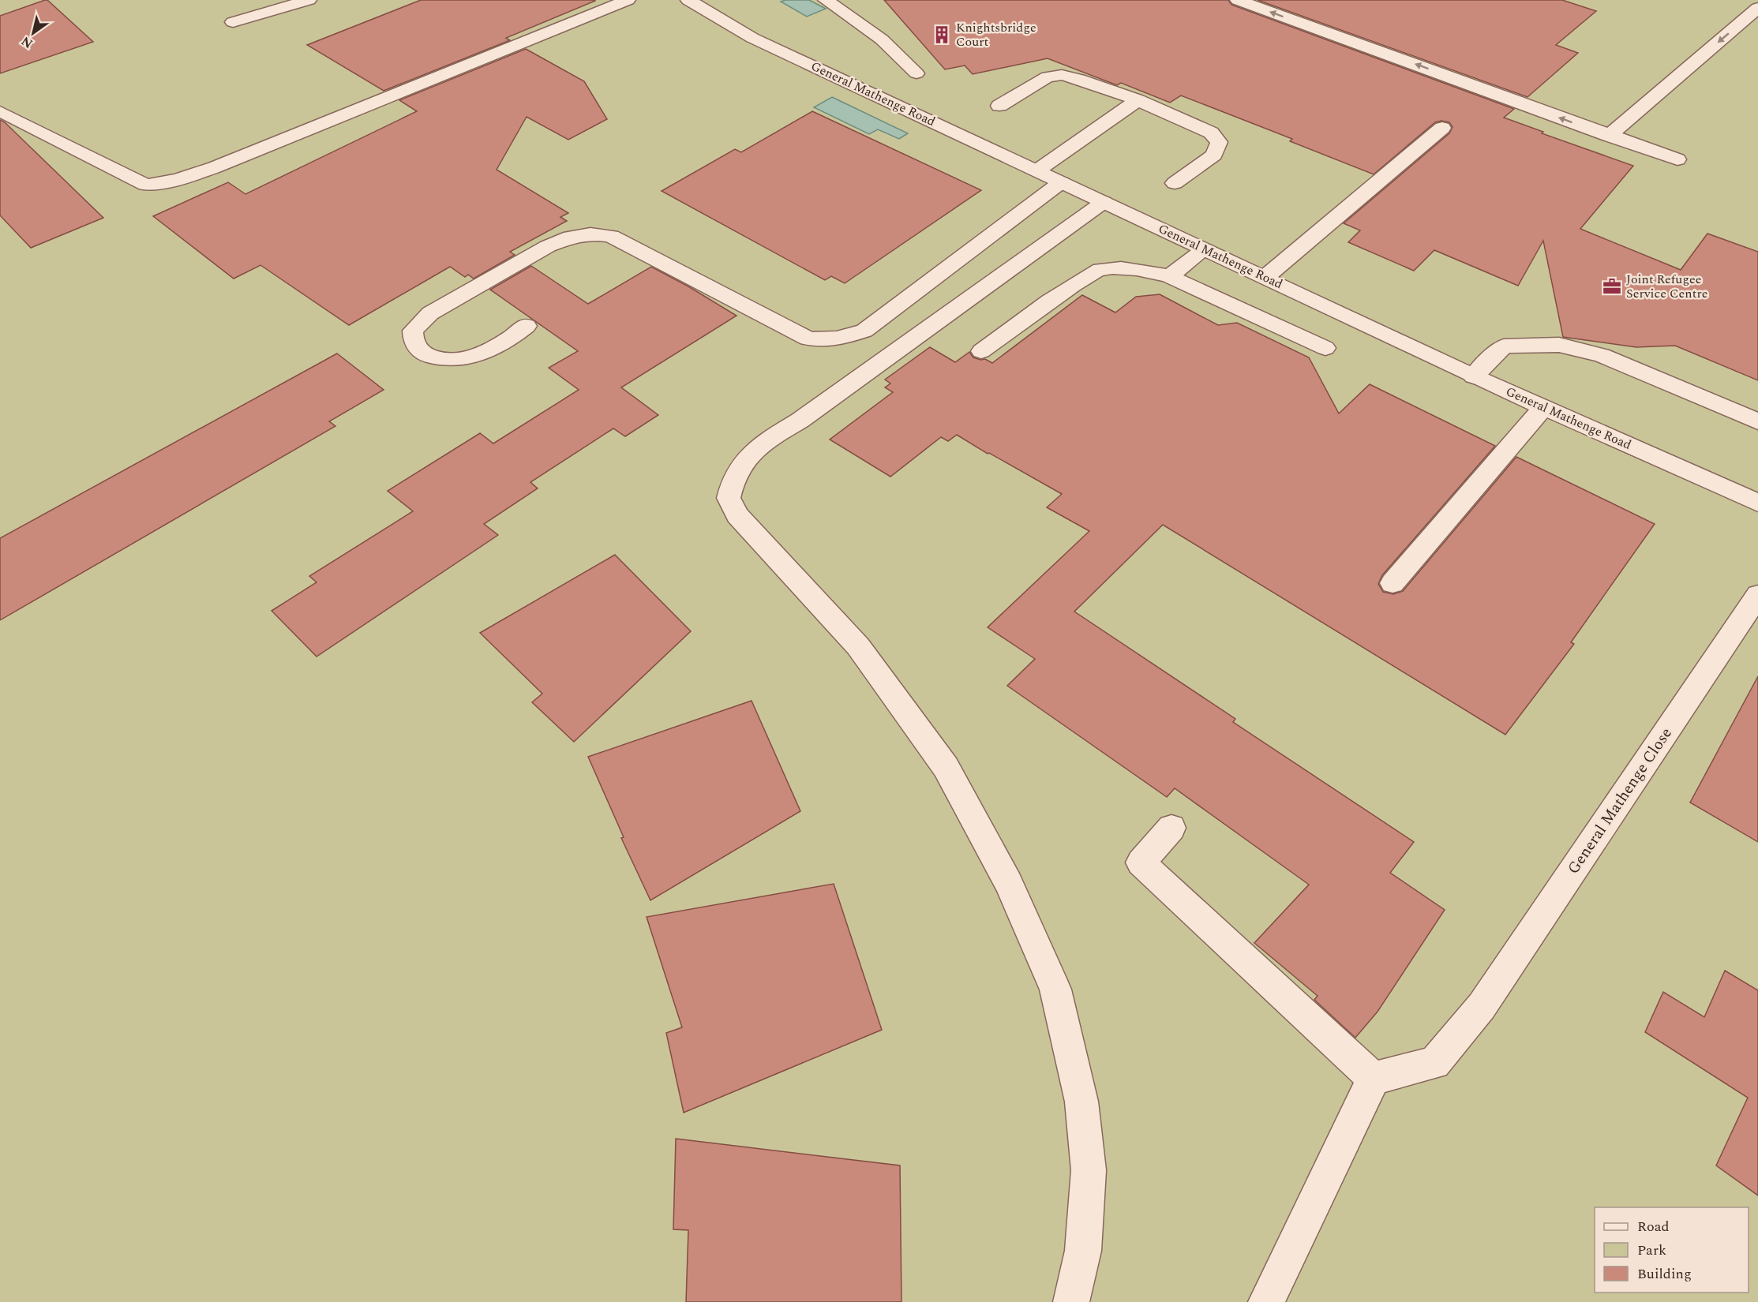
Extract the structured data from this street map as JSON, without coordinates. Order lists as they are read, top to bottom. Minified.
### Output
{"streets":{"street":["General Mathenge Road","General Mathenge Close"]},"places":{"building":["Knightsbridge Court"],"office":["Joint Refugee Service Centre"]},"legend":["Road","Park","Building"],"north":"bottom left"}
